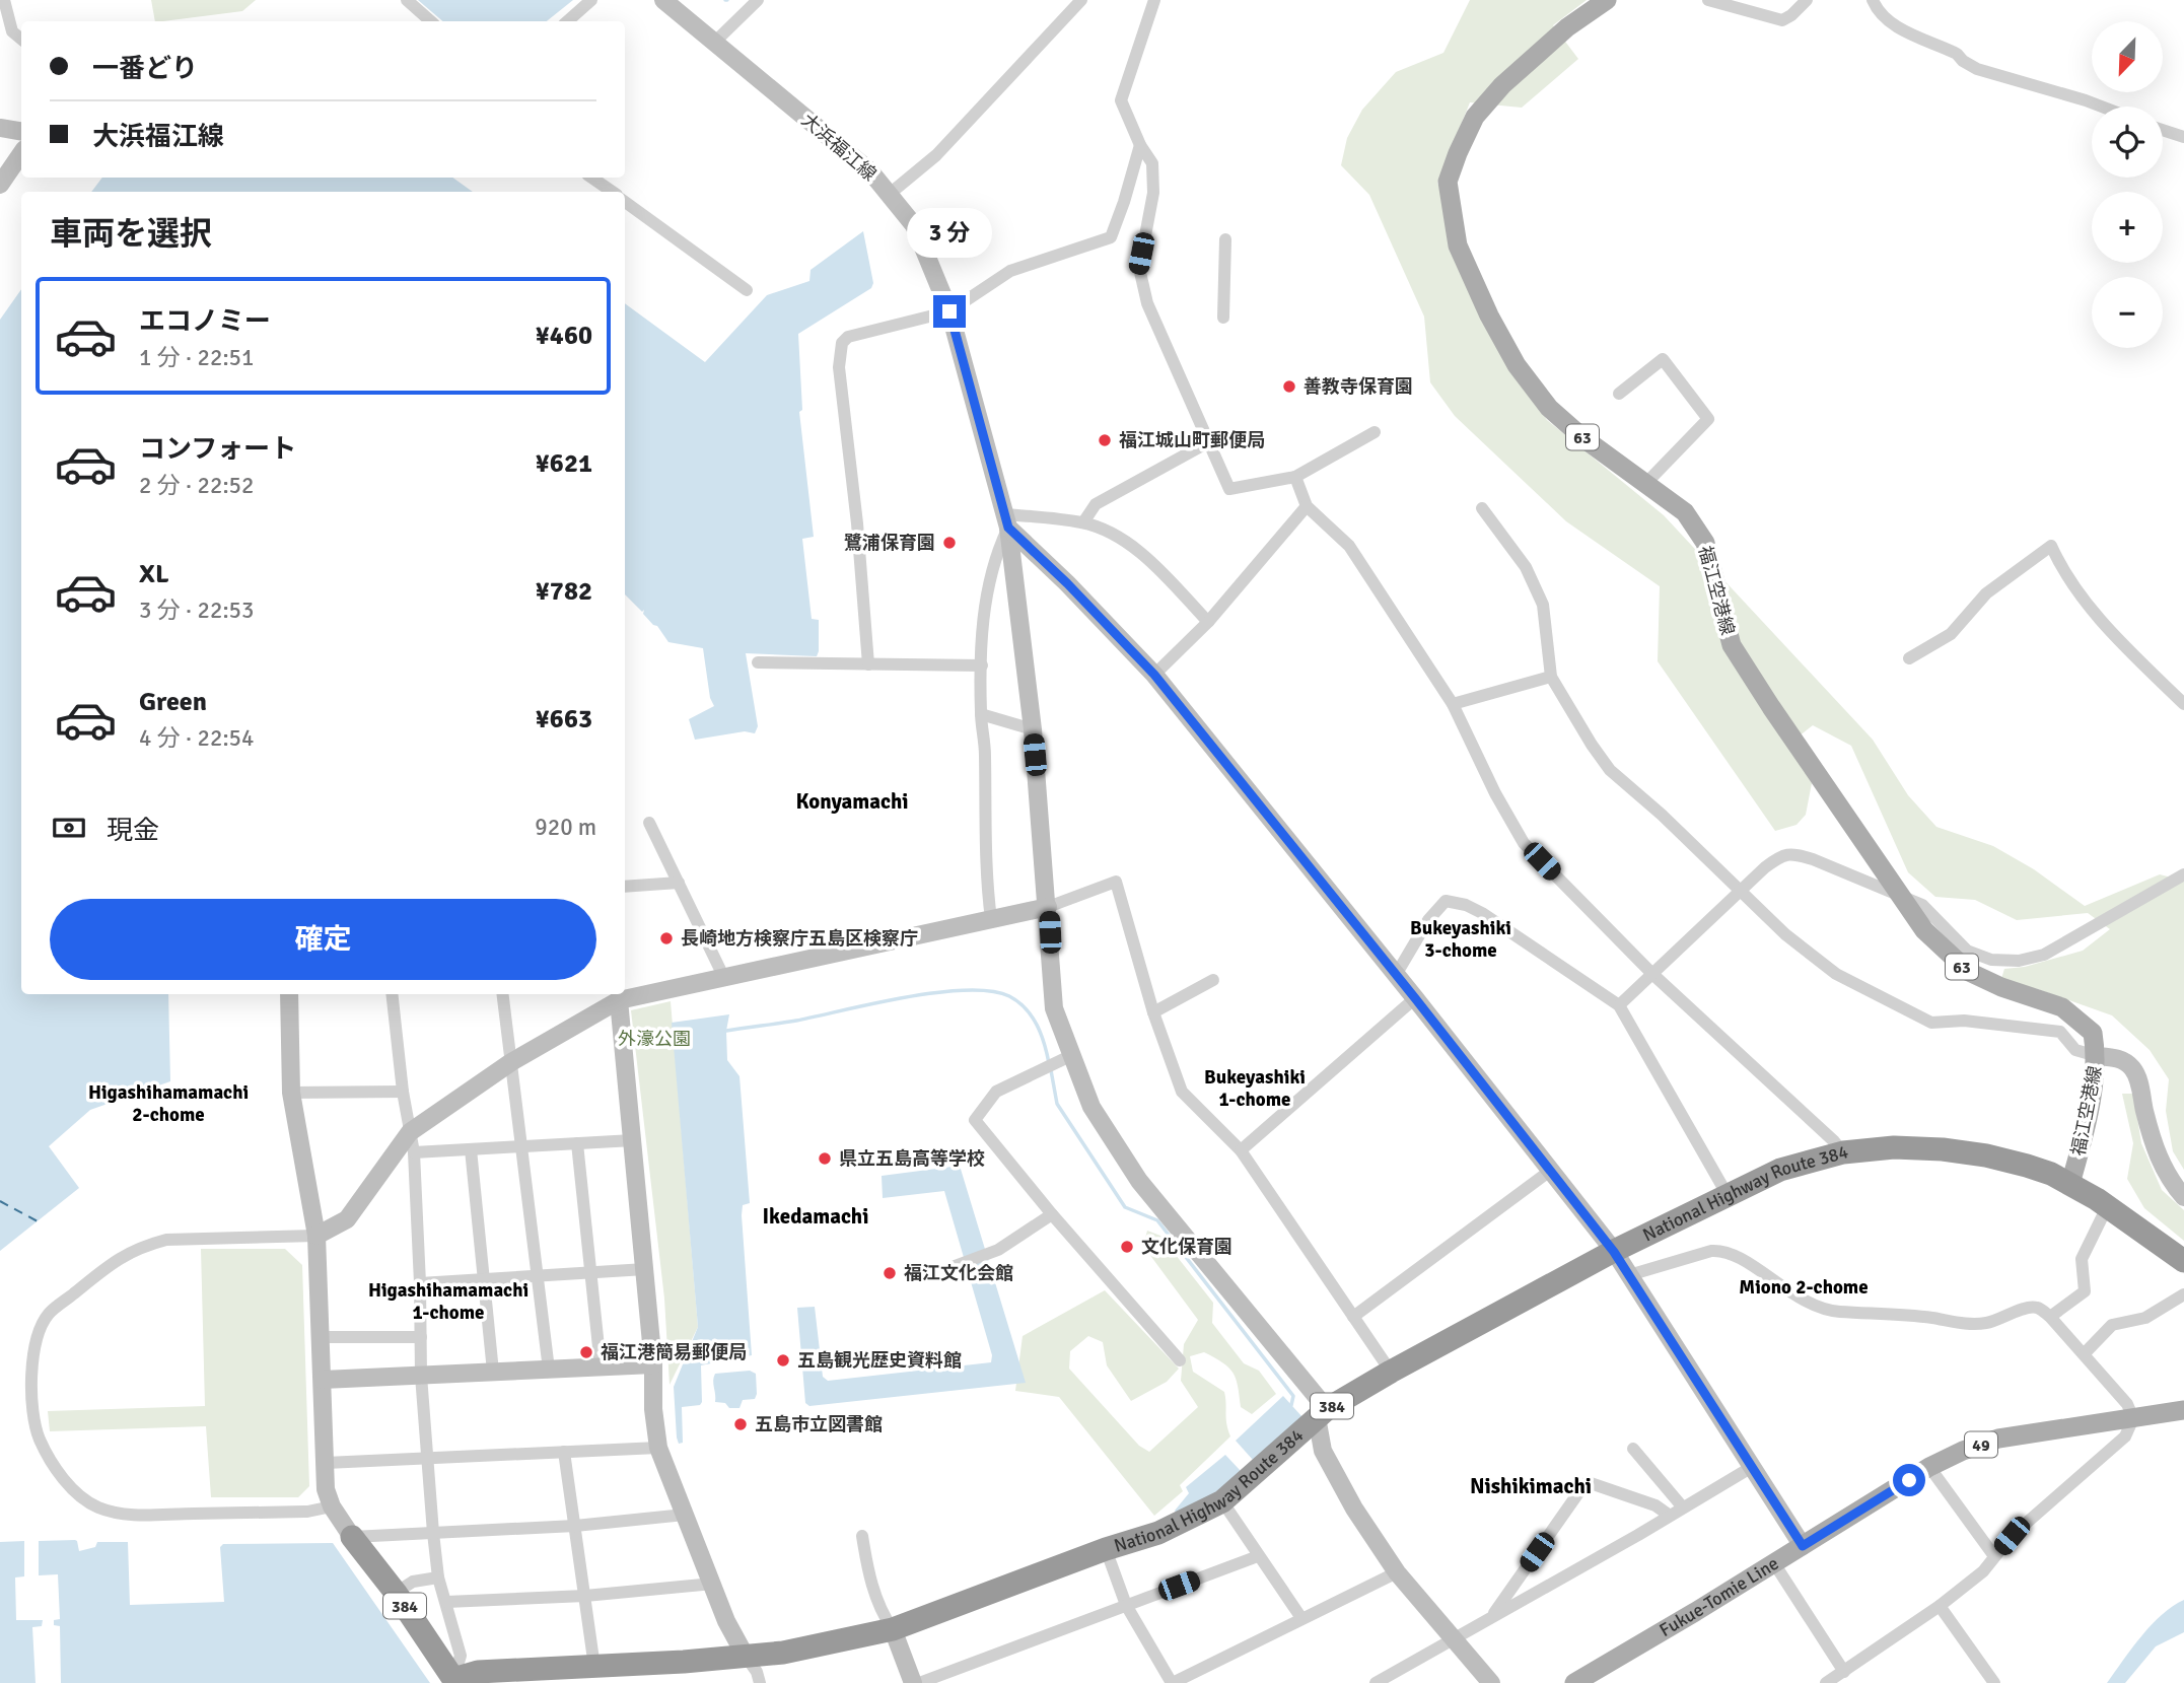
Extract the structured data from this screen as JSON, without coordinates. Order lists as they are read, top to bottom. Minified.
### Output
{"streets":{"highway":["National Highway Route 384","384"],"main road":["63","福江空港線","49","Fukue-Tomie Line"],"street":["大浜福江線"]},"crossings":[["大浜福江線","National Highway Route 384"],["福江空港線","National Highway Route 384"],["National Highway Route 384","384"]],"districts":["Konyamachi","Bukeyashiki 3-chome","Bukeyashiki 1-chome","Higashihamamachi 2-chome","Ikedamachi","Miono 2-chome","Higashihamamachi 1-chome","Nishikimachi"],"parks":["外濠公園"],"places":["善教寺保育園","福江城山町郵便局","鷺浦保育園","長崎地方検察庁五島区検察庁","県立五島高等学校","文化保育園","福江文化会館","福江港簡易郵便局","五島観光歴史資料館","五島市立図書館"],"north":"bottom left","page":{"map_buttons":["+","−"],"banner":["一番どり","大浜福江線"],"heading":"車両を選択","bubble":"3 分","list":[{"name":"エコノミー","note":"1 分 · 22:51","value":"¥460"},{"name":"コンフォート","note":"2 分 · 22:52","value":"¥621"},{"name":"XL","note":"3 分 · 22:53","value":"¥782"},{"name":"Green","note":"4 分 · 22:54","value":"¥663"}],"pay":["現金","920 m"],"buttons":"確定"}}
